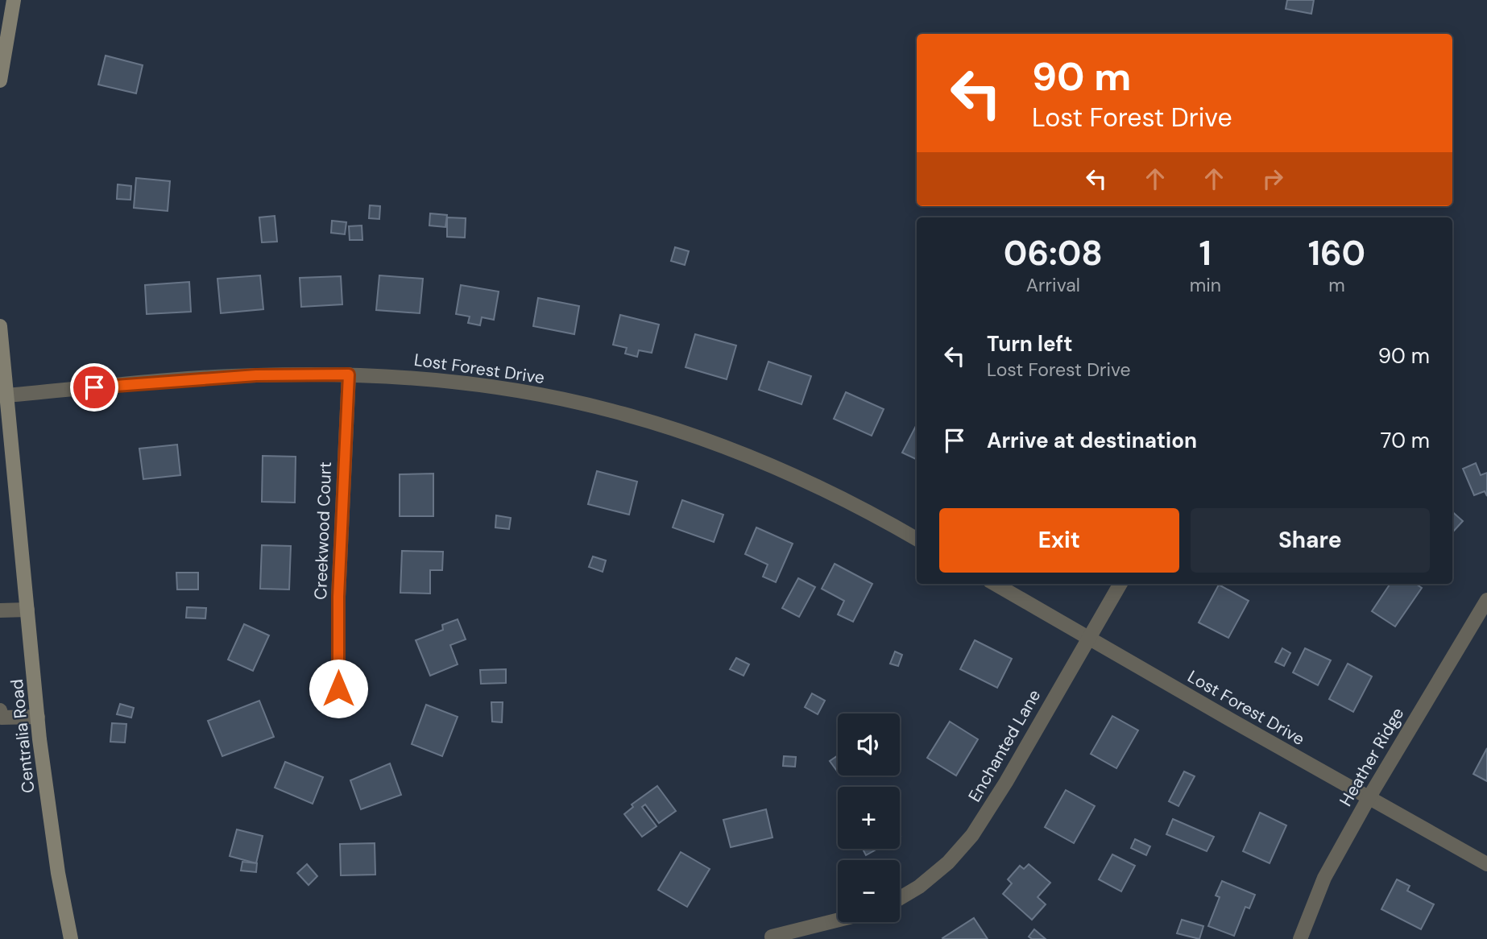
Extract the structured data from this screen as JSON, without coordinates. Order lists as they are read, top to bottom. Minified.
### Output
{"streets":{"main road":["Centralia Road"],"street":["Lost Forest Drive","Creekwood Court","Enchanted Lane","Heather Ridge"]},"crossings":[["Lost Forest Drive","Creekwood Court"],["Lost Forest Drive","Centralia Road"],["Lost Forest Drive","Enchanted Lane"],["Lost Forest Drive","Heather Ridge"]],"page":{"turn":["90 m","Lost Forest Drive"],"eta":["06:08","Arrival","1","min","160","m"],"list":[{"name":"Turn left","note":"Lost Forest Drive","value":"90 m"},{"name":"Arrive at destination","value":"70 m"}],"buttons":["Exit","Share"],"map_buttons":["+","−"]}}
